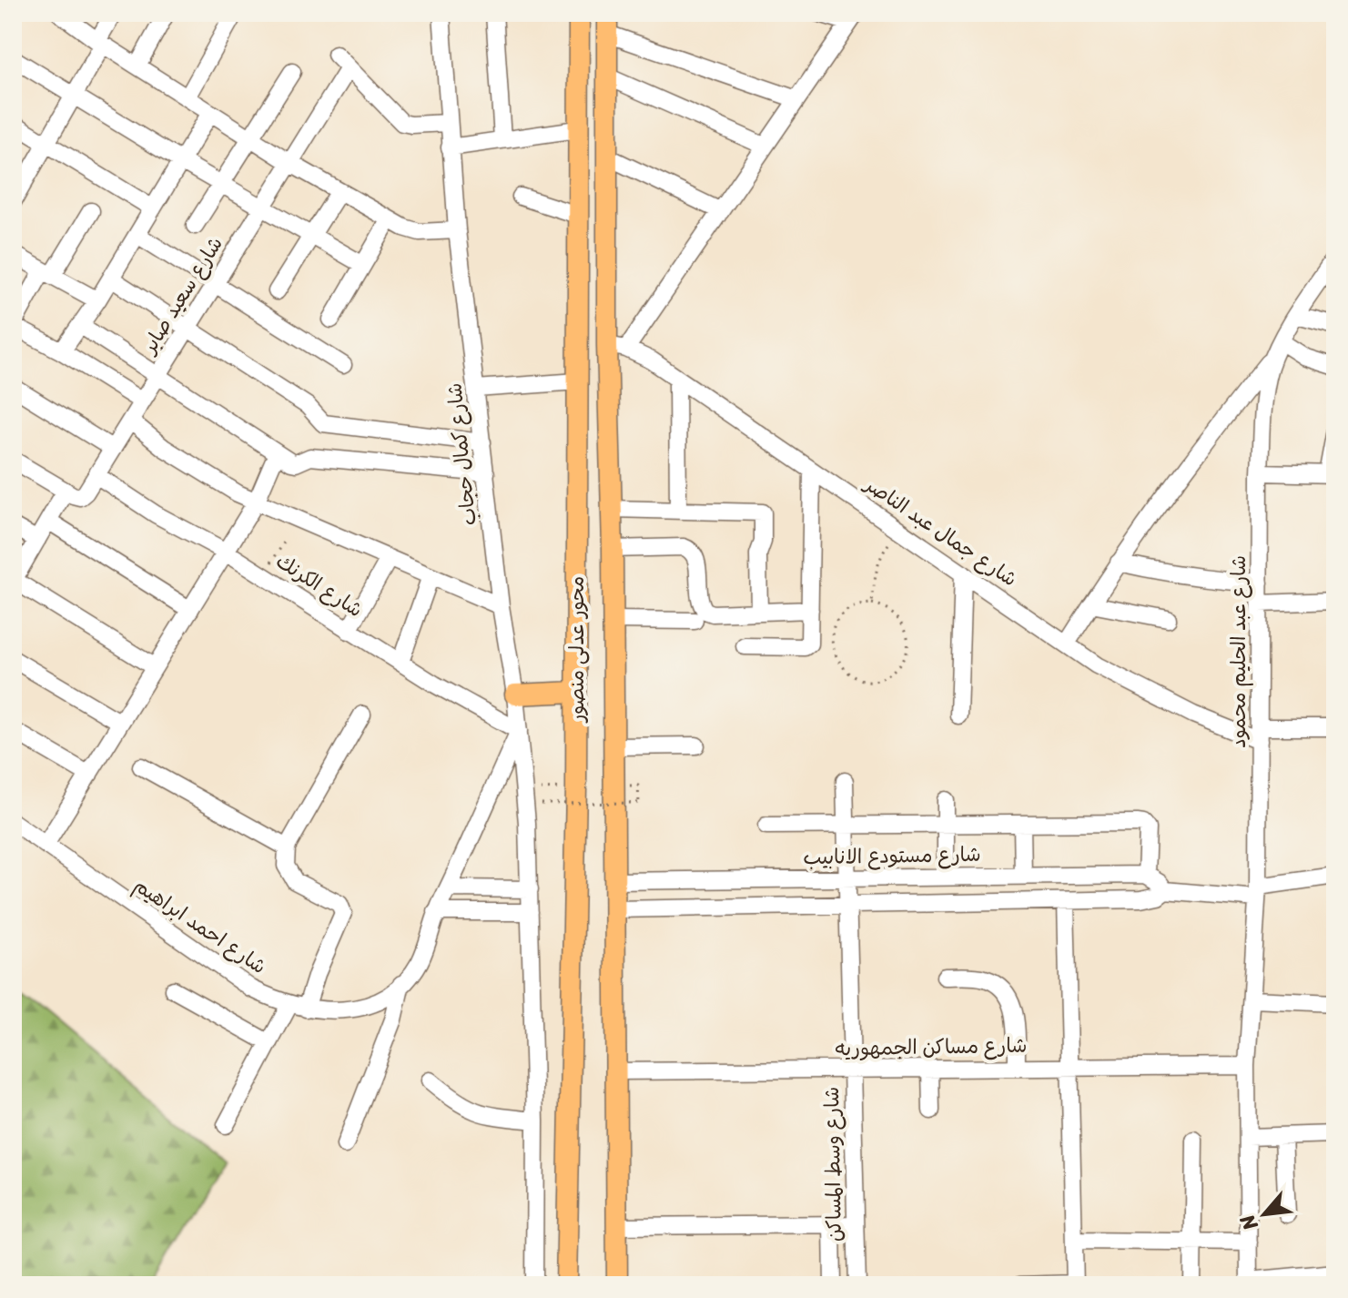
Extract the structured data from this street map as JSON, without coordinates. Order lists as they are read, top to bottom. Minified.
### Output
{"streets":{"main road":["محور عدلى منصور"],"street":["شارع سعيد صابر","شارع كمال حجاب","شارع جمال عبد الناصر","شارع الكرنك","شارع عبد الحليم محمود","شارع مستودع الانابيب","شارع احمد ابراهيم","شارع مساكن الجمهوريه","شارع وسط المساكن"]},"crossings":[["شارع سعيد صابر","شارع الكرنك"],["شارع كمال حجاب","شارع الكرنك"],["شارع كمال حجاب","شارع احمد ابراهيم"],["شارع جمال عبد الناصر","محور عدلى منصور"],["شارع جمال عبد الناصر","شارع عبد الحليم محمود"],["شارع الكرنك","شارع احمد ابراهيم"],["محور عدلى منصور","شارع مستودع الانابيب"],["محور عدلى منصور","شارع مساكن الجمهوريه"],["شارع عبد الحليم محمود","شارع مساكن الجمهوريه"],["شارع مستودع الانابيب","شارع وسط المساكن"],["شارع مساكن الجمهوريه","شارع وسط المساكن"]],"north":"bottom left"}
